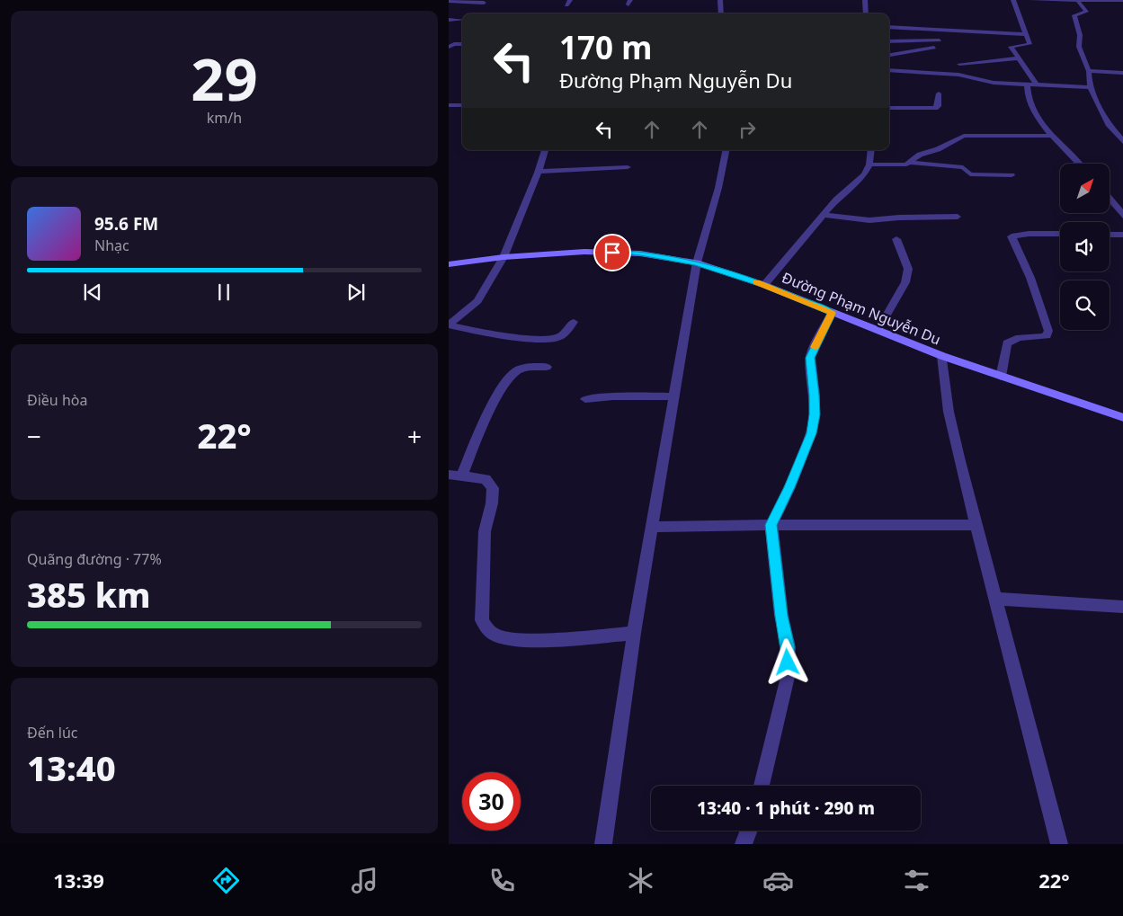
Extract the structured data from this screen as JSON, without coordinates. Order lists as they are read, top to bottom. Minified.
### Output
{"streets":{"main road":["Đường Phạm Nguyễn Du"]},"north":"top right","page":{"tile":[["29","km/h"],"Điều hòa",["Quãng đường · 77%","385 km"],["Đến lúc","13:40"]],"turn":["170 m","Đường Phạm Nguyễn Du"],"song":["95.6 FM","Nhạc"],"heat":["−","22°","+"],"limit":"30","trip":"13:40 · 1 phút · 290 m","tabs":["13:39","22°"]}}
